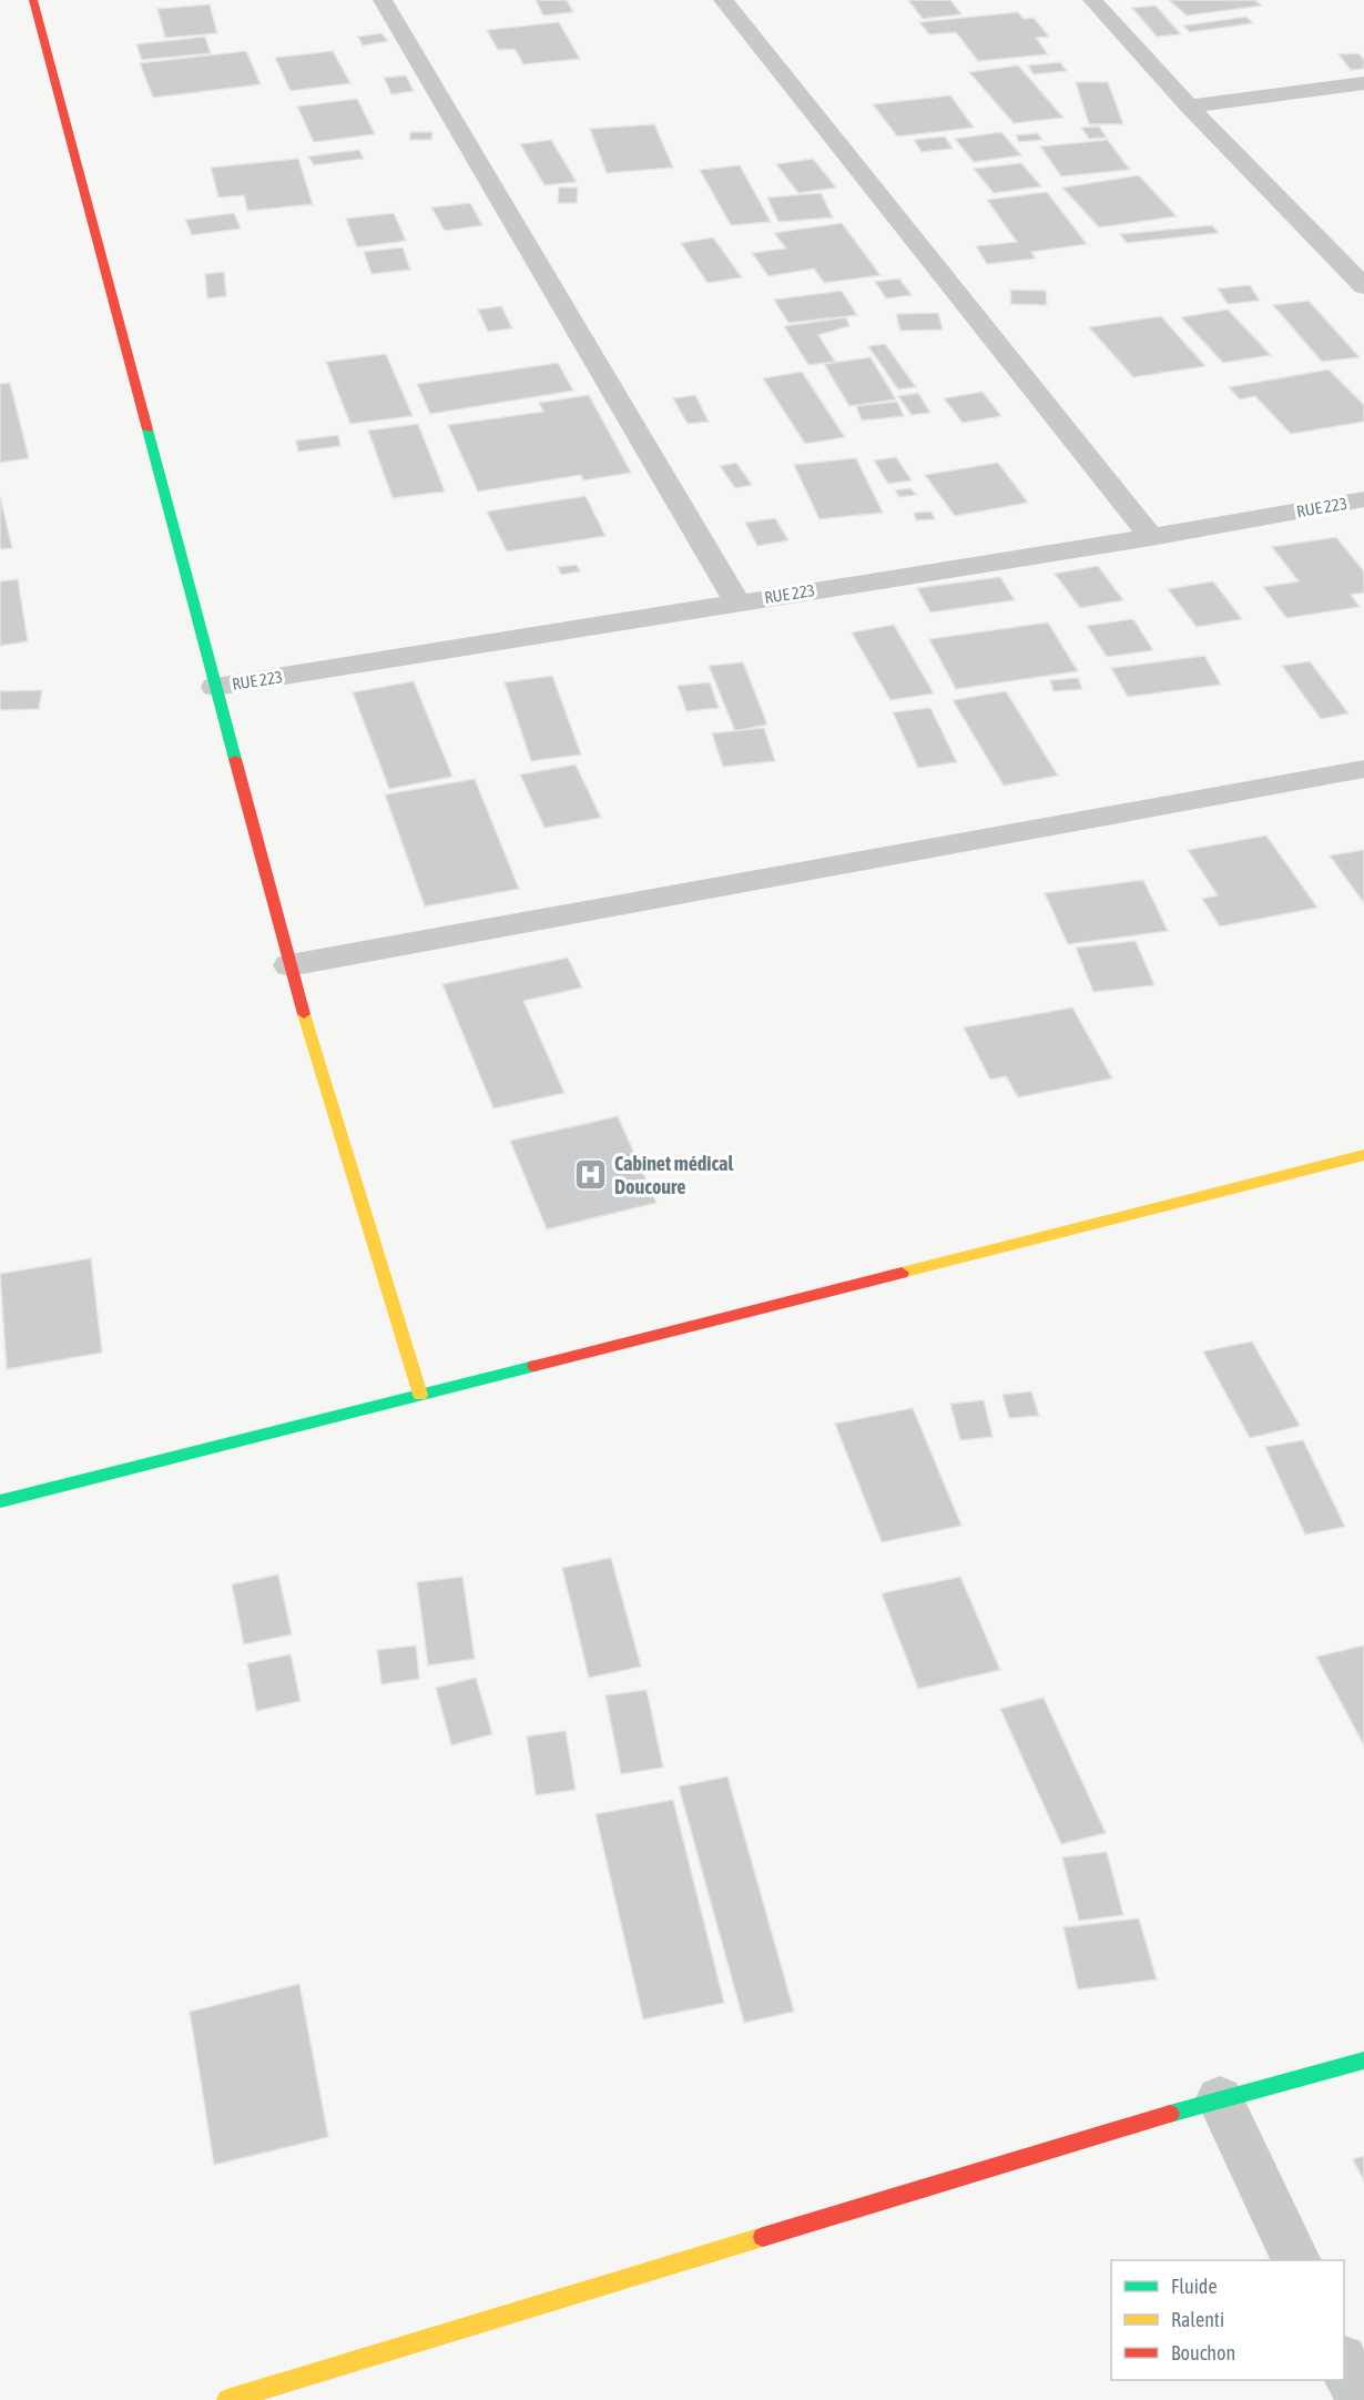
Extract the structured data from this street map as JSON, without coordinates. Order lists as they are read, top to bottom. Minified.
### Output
{"streets":{"street":["RUE 223"]},"places":{"hospital":["Cabinet médical Doucoure"]},"legend":["Fluide","Ralenti","Bouchon"]}
